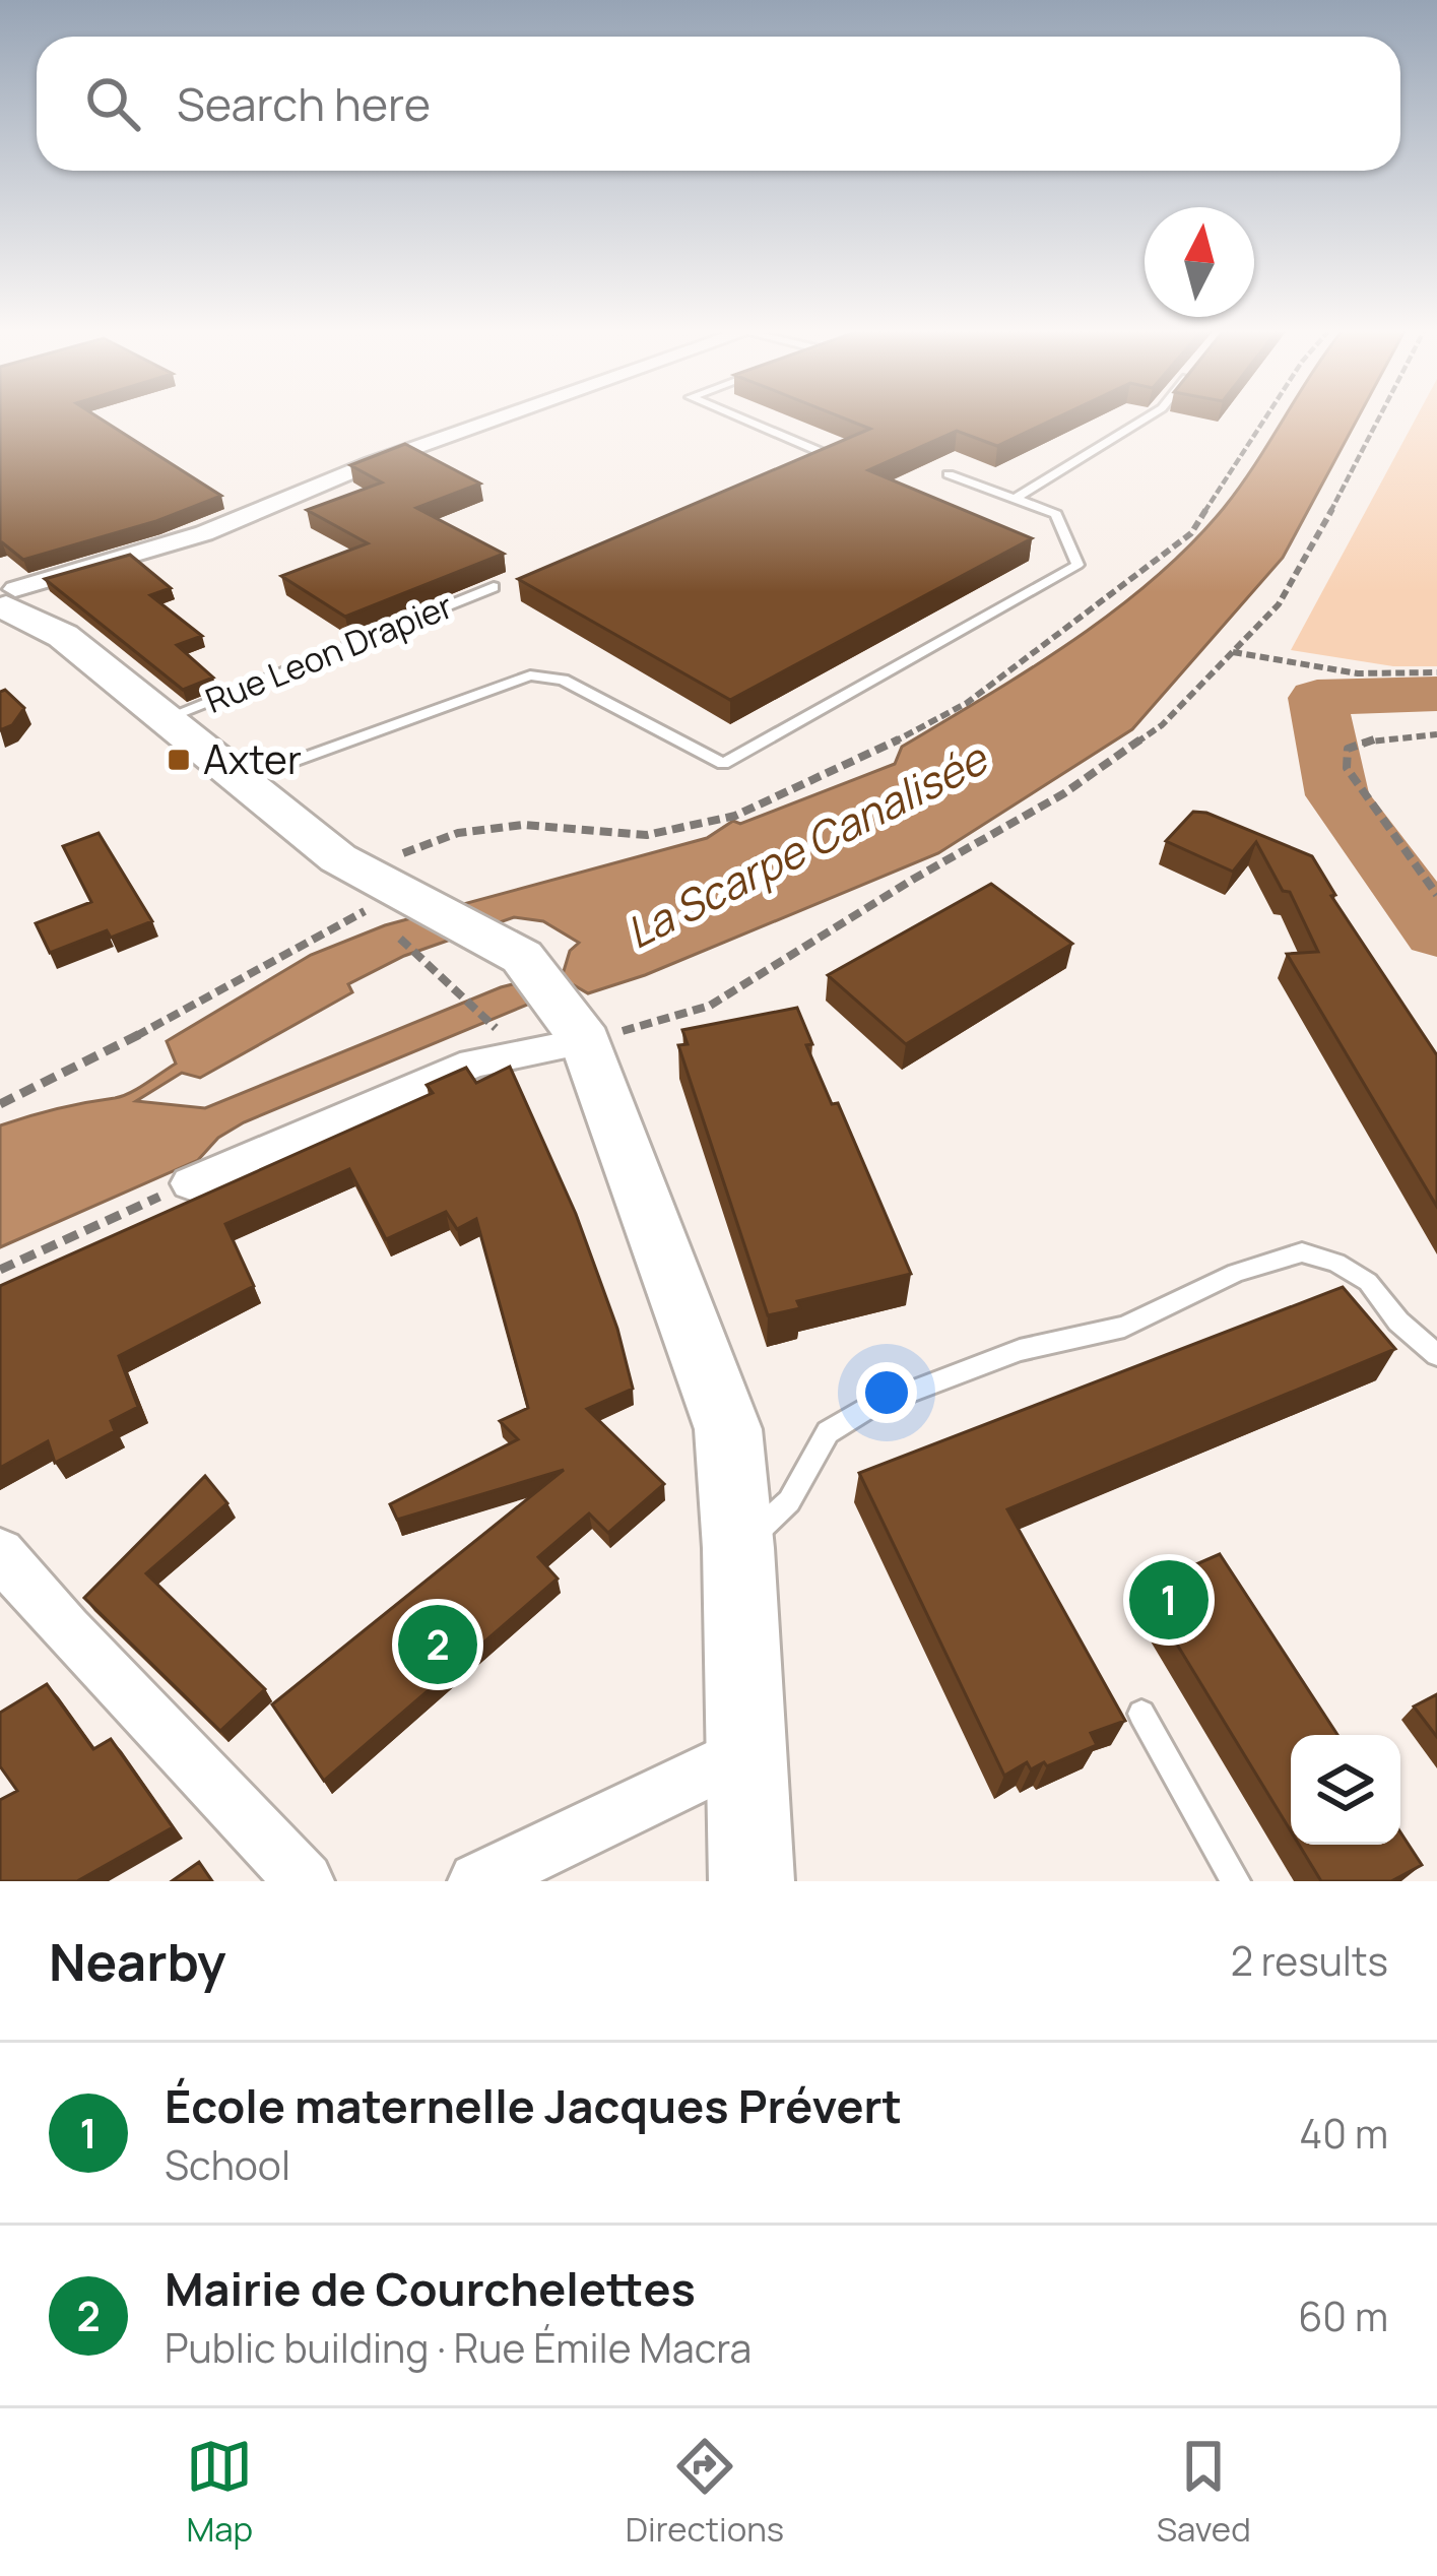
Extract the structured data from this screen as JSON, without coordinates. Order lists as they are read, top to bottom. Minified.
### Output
{"streets":{"lane":["Rue Leon Drapier"]},"water":["La Scarpe Canalisée"],"places":{"transit":["Axter"]},"north":"top","page":{"search":"Search here","pins":["1","2"],"heading":["Nearby","2 results"],"list":[{"mark":"1","name":"École maternelle Jacques Prévert","note":"School","value":"40 m"},{"mark":"2","name":"Mairie de Courchelettes","note":"Public building · Rue Émile Macra","value":"60 m"}],"nav":["Map","Directions","Saved"]}}
